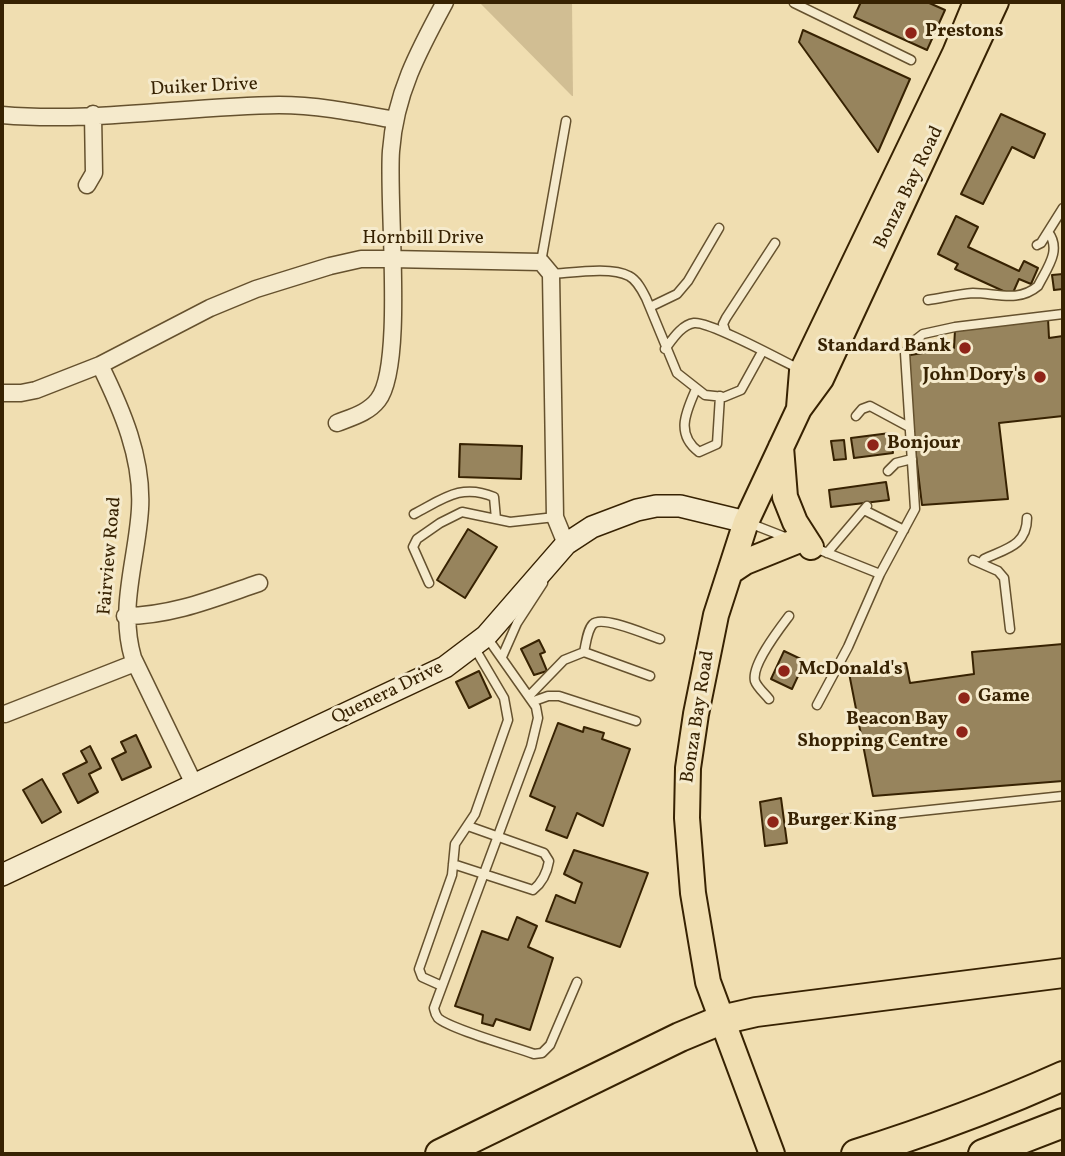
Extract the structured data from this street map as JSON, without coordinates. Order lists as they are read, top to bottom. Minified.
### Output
{"streets":{"main road":["Bonza Bay Road"],"street":["Duiker Drive","Hornbill Drive","Fairview Road","Quenera Drive"]},"crossings":[["Bonza Bay Road","Quenera Drive"],["Hornbill Drive","Fairview Road"],["Fairview Road","Quenera Drive"]],"places":["Prestons","Standard Bank","John Dory's","Bonjour","McDonald's","Game","Beacon Bay Shopping Centre","Burger King"]}
